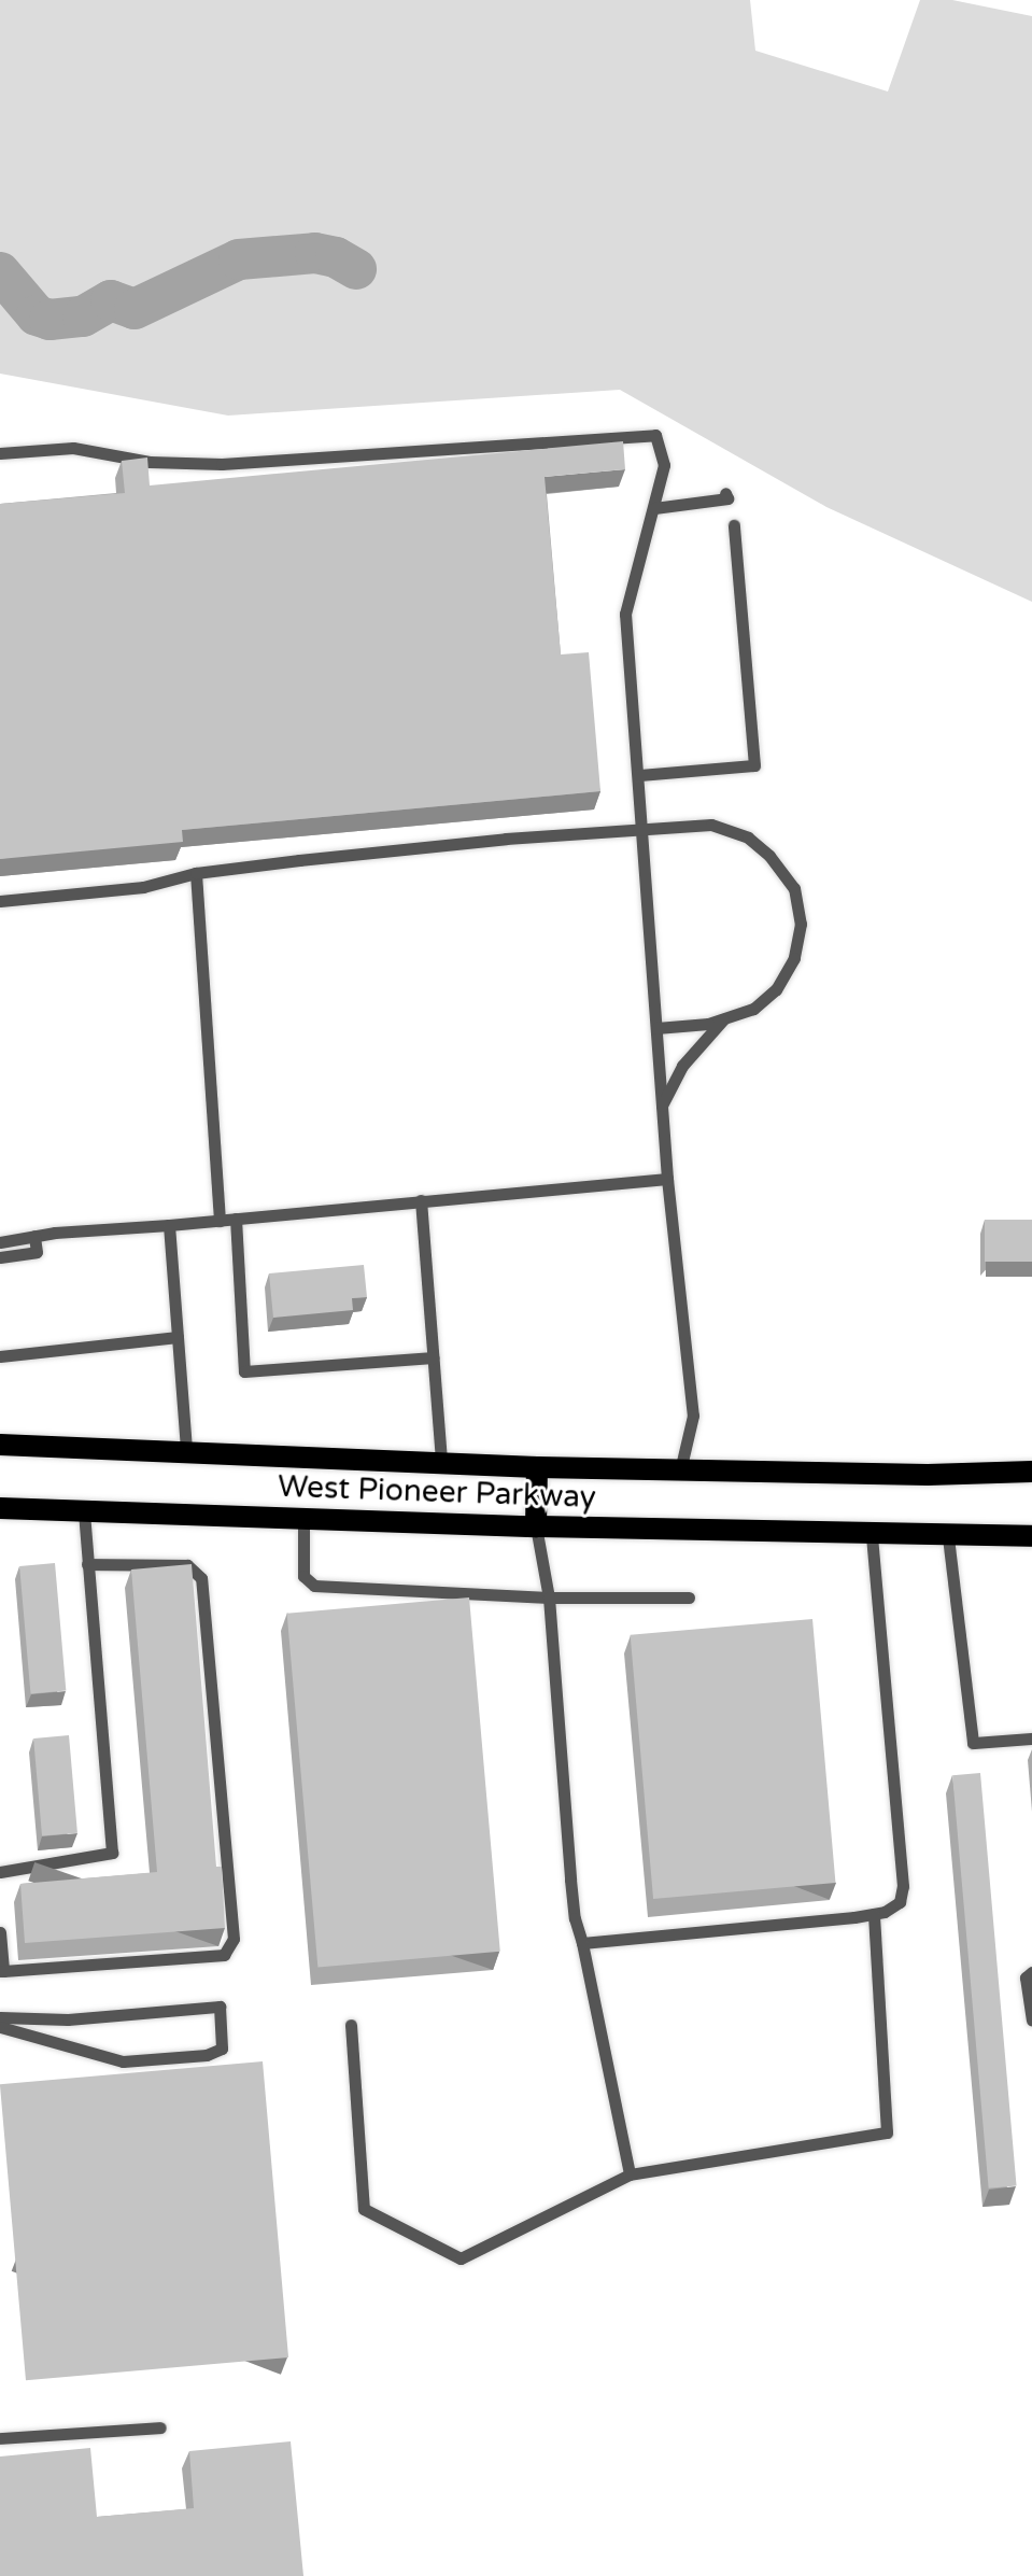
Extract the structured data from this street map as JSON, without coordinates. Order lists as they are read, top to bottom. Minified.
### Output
{"streets":{"main road":["West Pioneer Parkway"]}}
